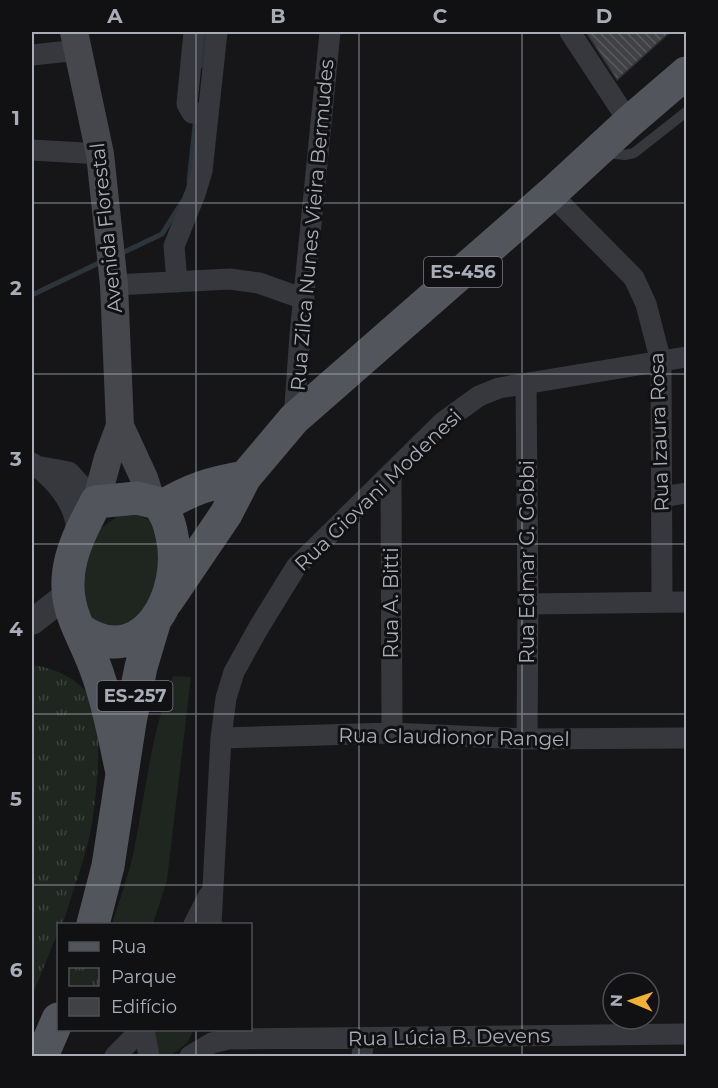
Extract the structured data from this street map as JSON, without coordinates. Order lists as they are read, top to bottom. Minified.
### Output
{"streets":{"main road":["Avenida Florestal","ES-456","ES-257"],"street":["Rua Zilca Nunes Vieira Bermudes","Rua Izaura Rosa","Rua Giovani Modenesi","Rua Edmar G. Gobbi","Rua A. Bitti","Rua Claudionor Rangel","Rua Lúcia B. Devens"]},"crossings":[["Rua Zilca Nunes Vieira Bermudes","ES-456"],["Avenida Florestal","ES-257"],["ES-456","Rua Izaura Rosa"],["Rua Izaura Rosa","Rua Giovani Modenesi"],["Rua Giovani Modenesi","Rua Edmar G. Gobbi"],["Rua Giovani Modenesi","Rua A. Bitti"],["Rua Giovani Modenesi","Rua Claudionor Rangel"],["Rua Edmar G. Gobbi","Rua Claudionor Rangel"],["Rua A. Bitti","Rua Claudionor Rangel"]],"legend":["Rua","Parque","Edifício"],"north":"left","grid":{"columns":["A","B","C","D"],"rows":["1","2","3","4","5","6"]}}
